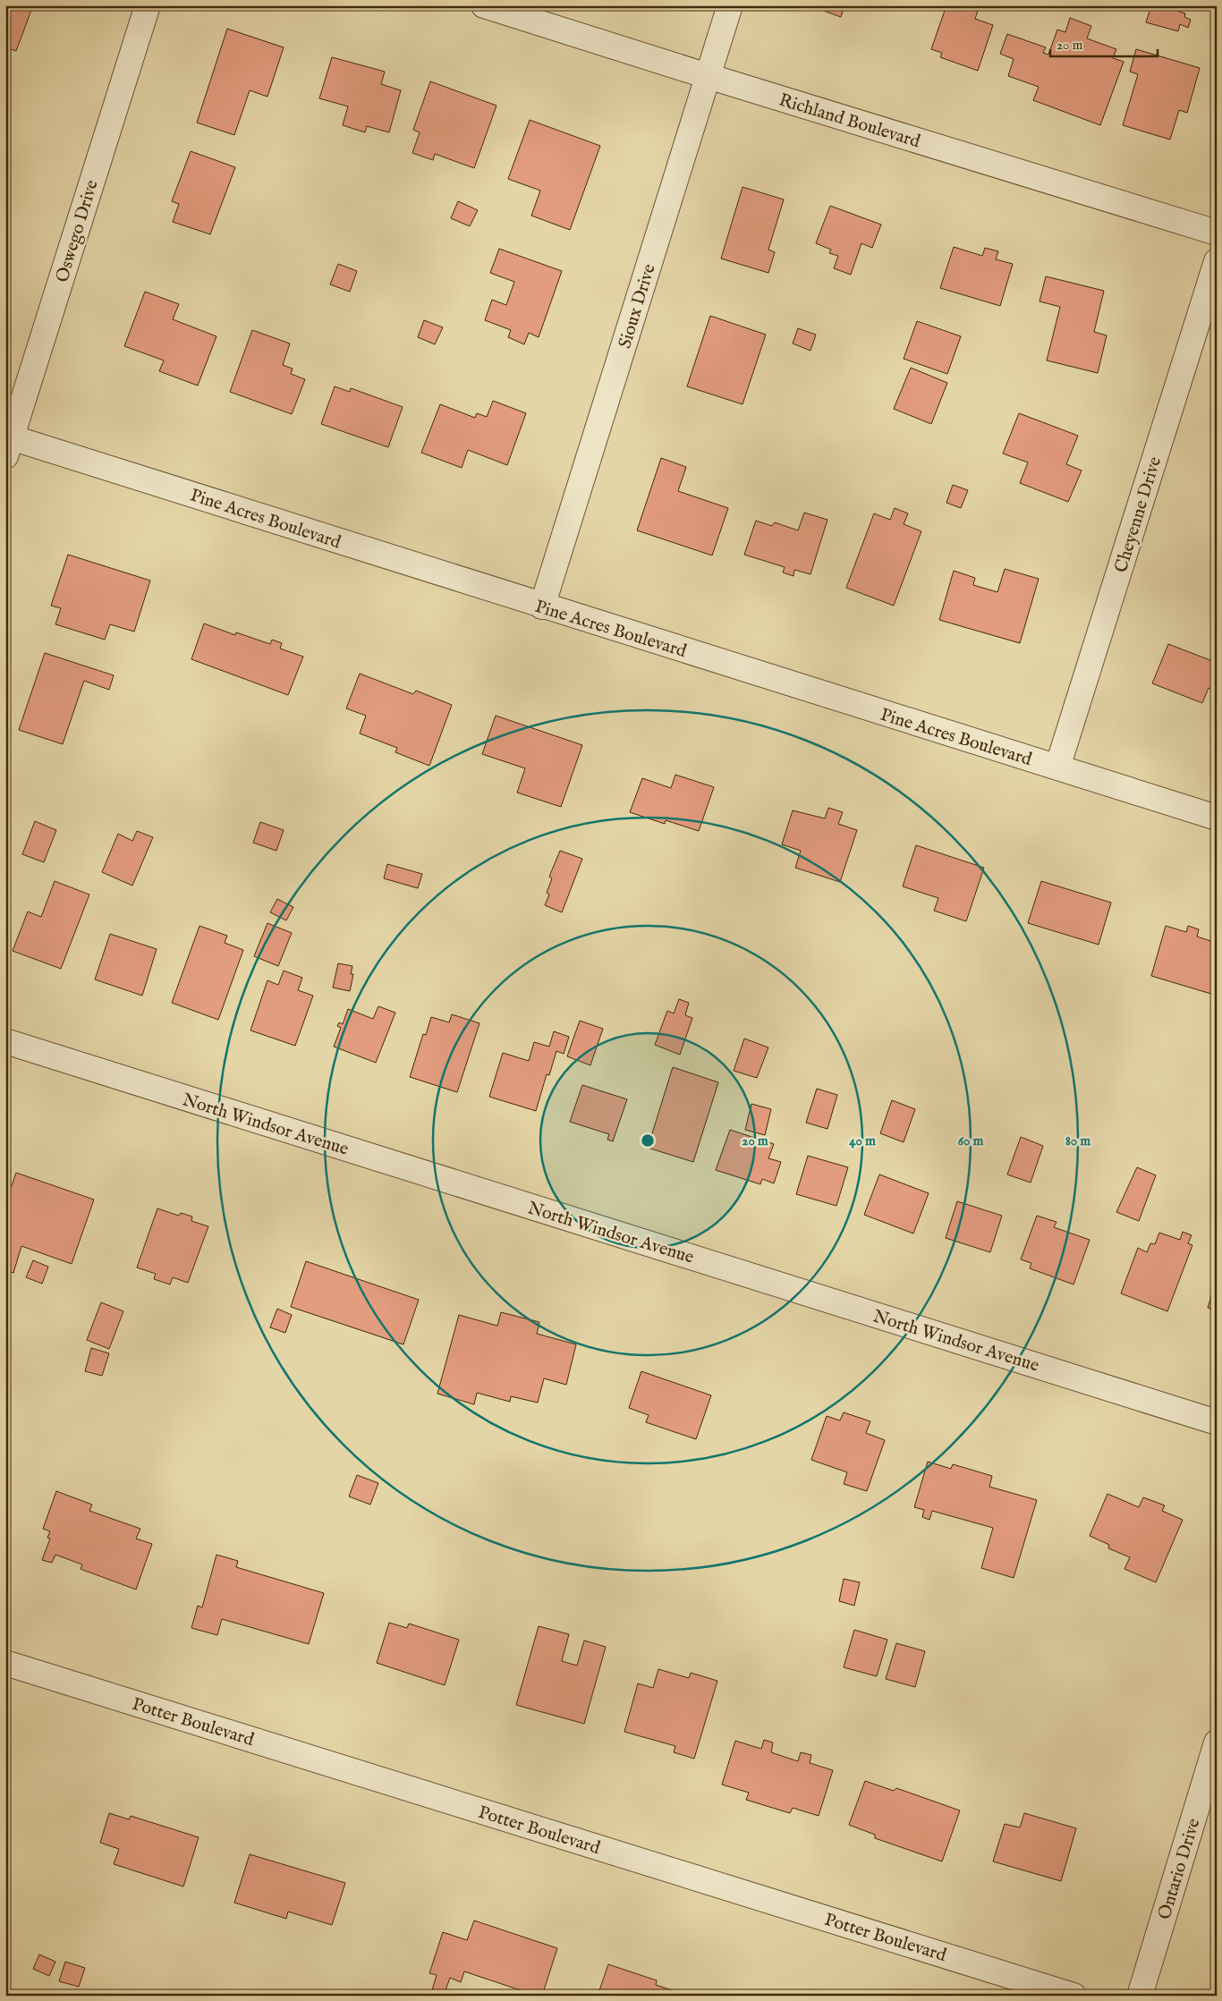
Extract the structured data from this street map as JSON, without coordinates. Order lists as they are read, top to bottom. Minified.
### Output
{"streets":{"street":["Richland Boulevard","Oswego Drive","Sioux Drive","Cheyenne Drive","Pine Acres Boulevard","North Windsor Avenue","Potter Boulevard","Ontario Drive"]},"crossings":[["Richland Boulevard","Sioux Drive"],["Oswego Drive","Pine Acres Boulevard"],["Sioux Drive","Pine Acres Boulevard"],["Cheyenne Drive","Pine Acres Boulevard"]],"scale_bar":"20 m","rings":["20 m","40 m","60 m","80 m"]}
